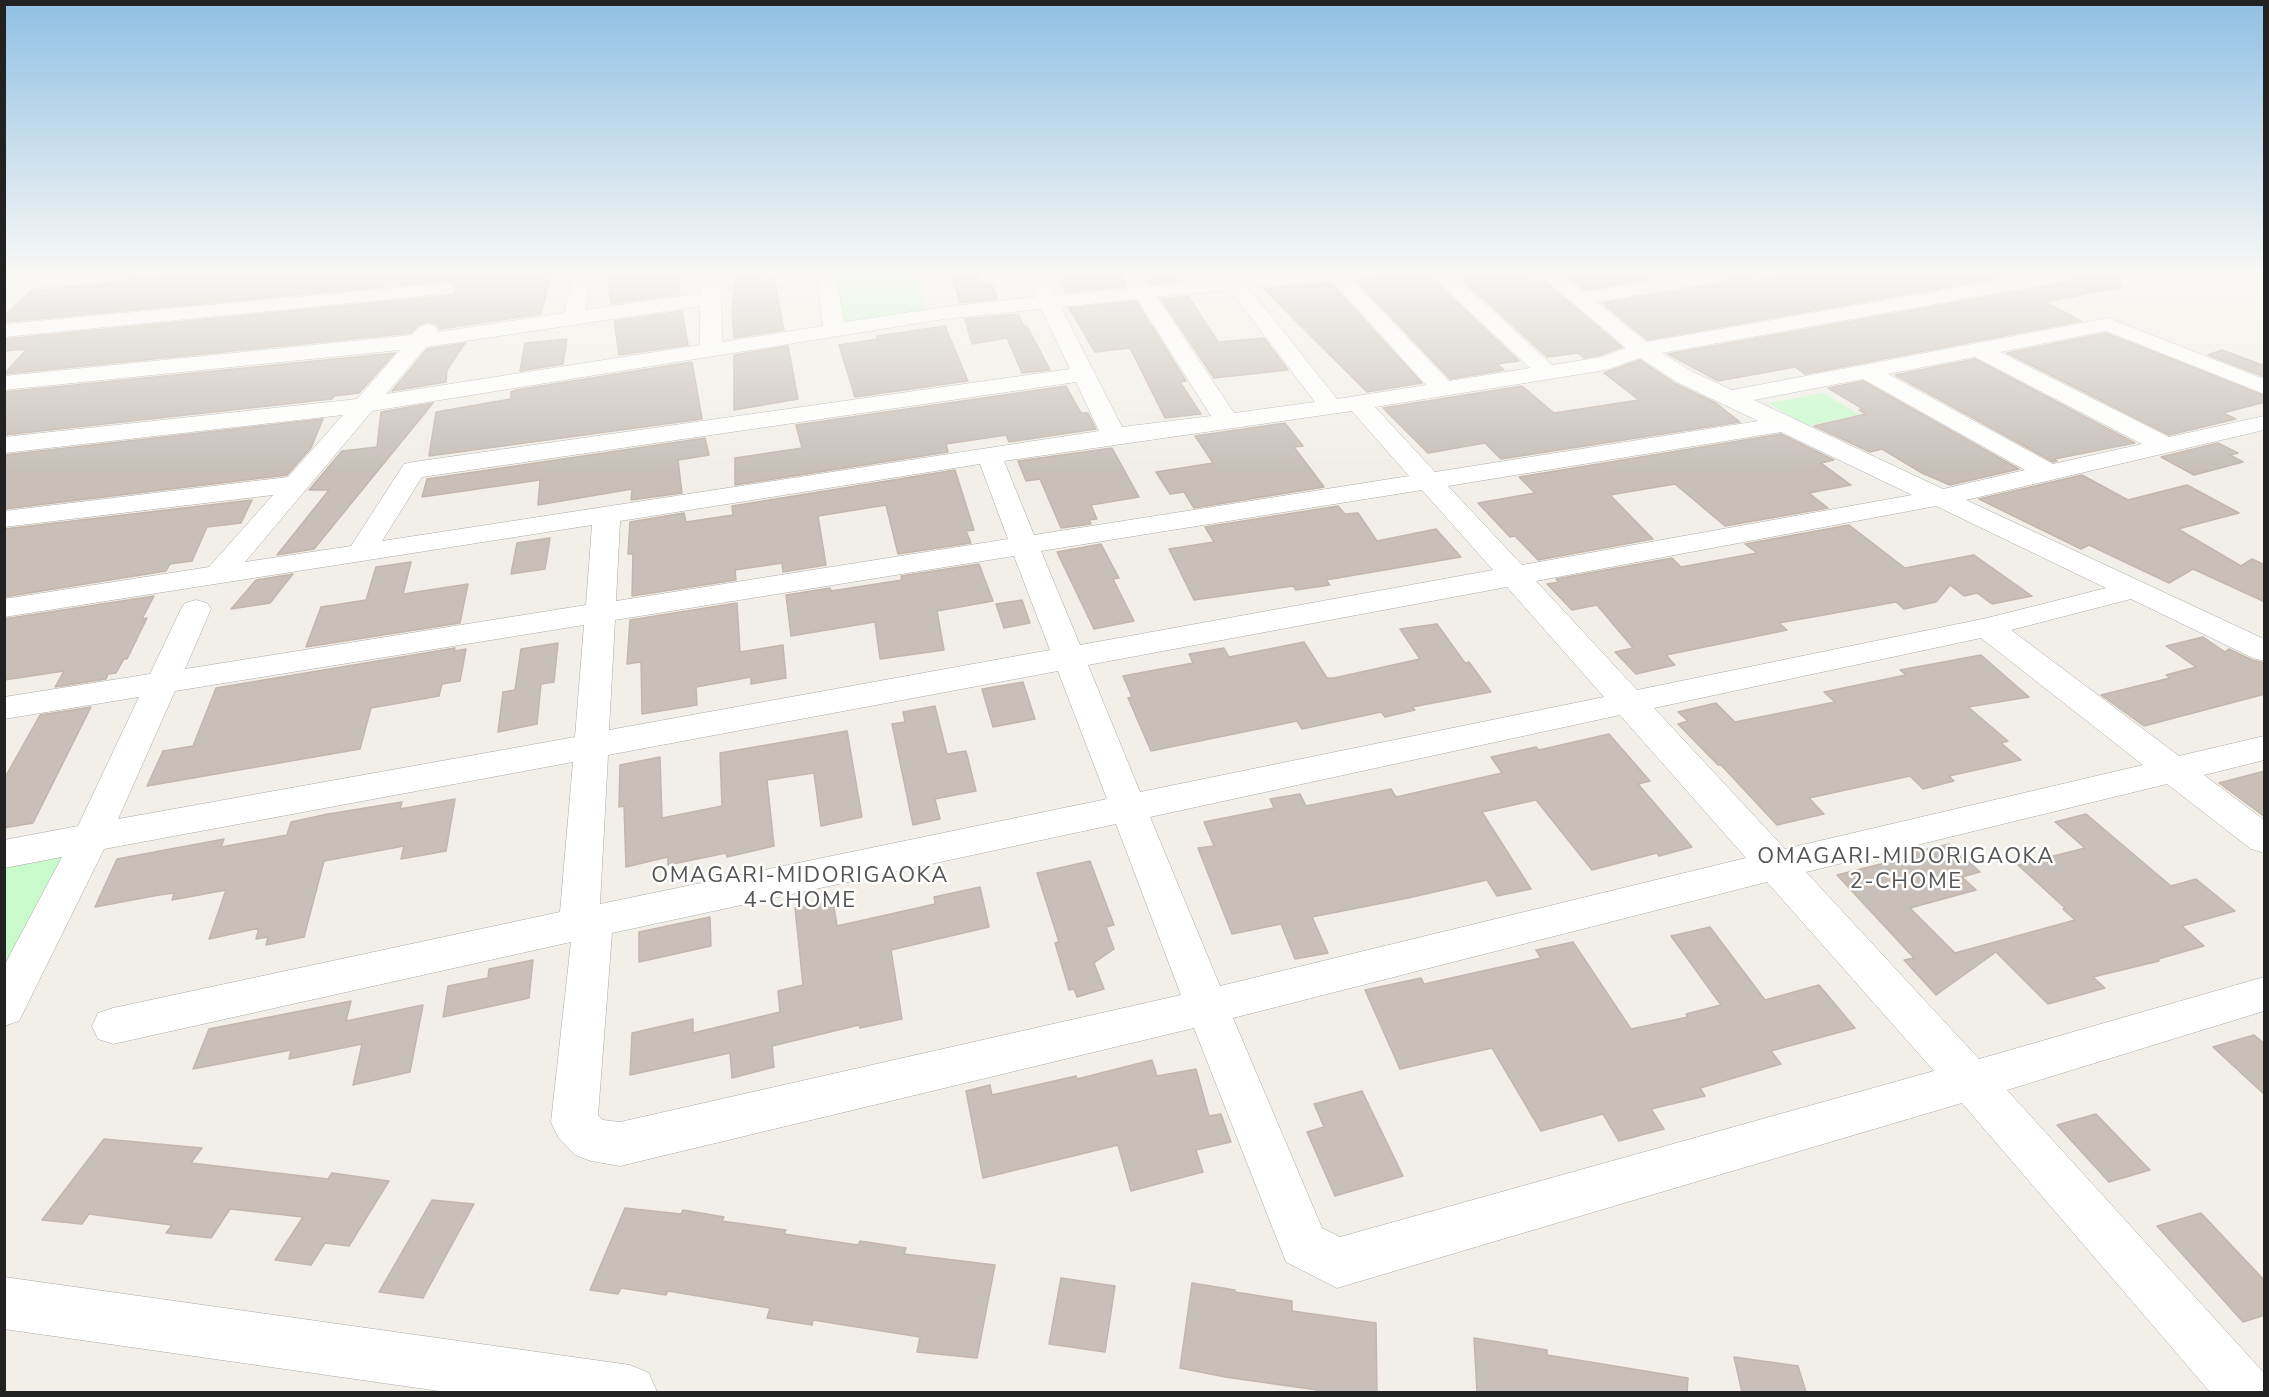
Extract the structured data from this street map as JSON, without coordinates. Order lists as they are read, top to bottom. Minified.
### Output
{"districts":["OMAGARI-MIDORIGAOKA 2-CHOME","OMAGARI-MIDORIGAOKA 4-CHOME"]}
